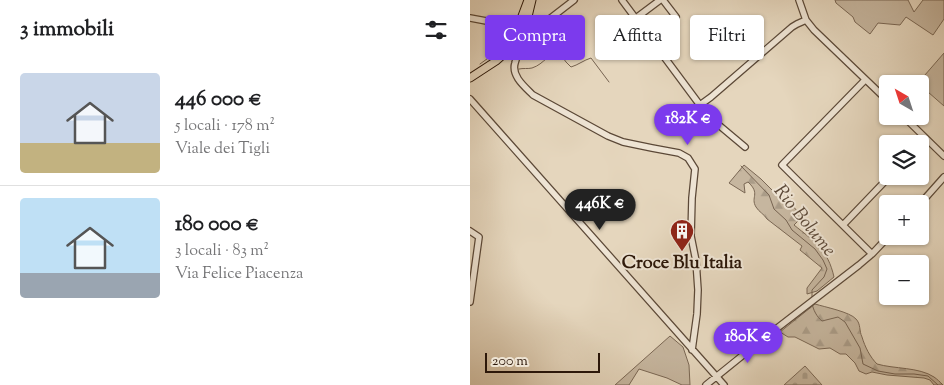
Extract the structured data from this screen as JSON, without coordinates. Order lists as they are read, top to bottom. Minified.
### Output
{"water":["Rio Bolume"],"places":{"building":["Croce Blu Italia"]},"scale_bar":"200 m","north":"top left","page":{"heading":"3 immobili","chip":["Compra","Affitta","Filtri"],"list":[{"name":"446 000 €","note":"5 locali · 178 m² · Viale dei Tigli"},{"name":"180 000 €","note":"3 locali · 83 m² · Via Felice Piacenza"}],"map_buttons":["+","−"],"price":["182K €","446K €","180K €"],"scale":"200 m"}}
